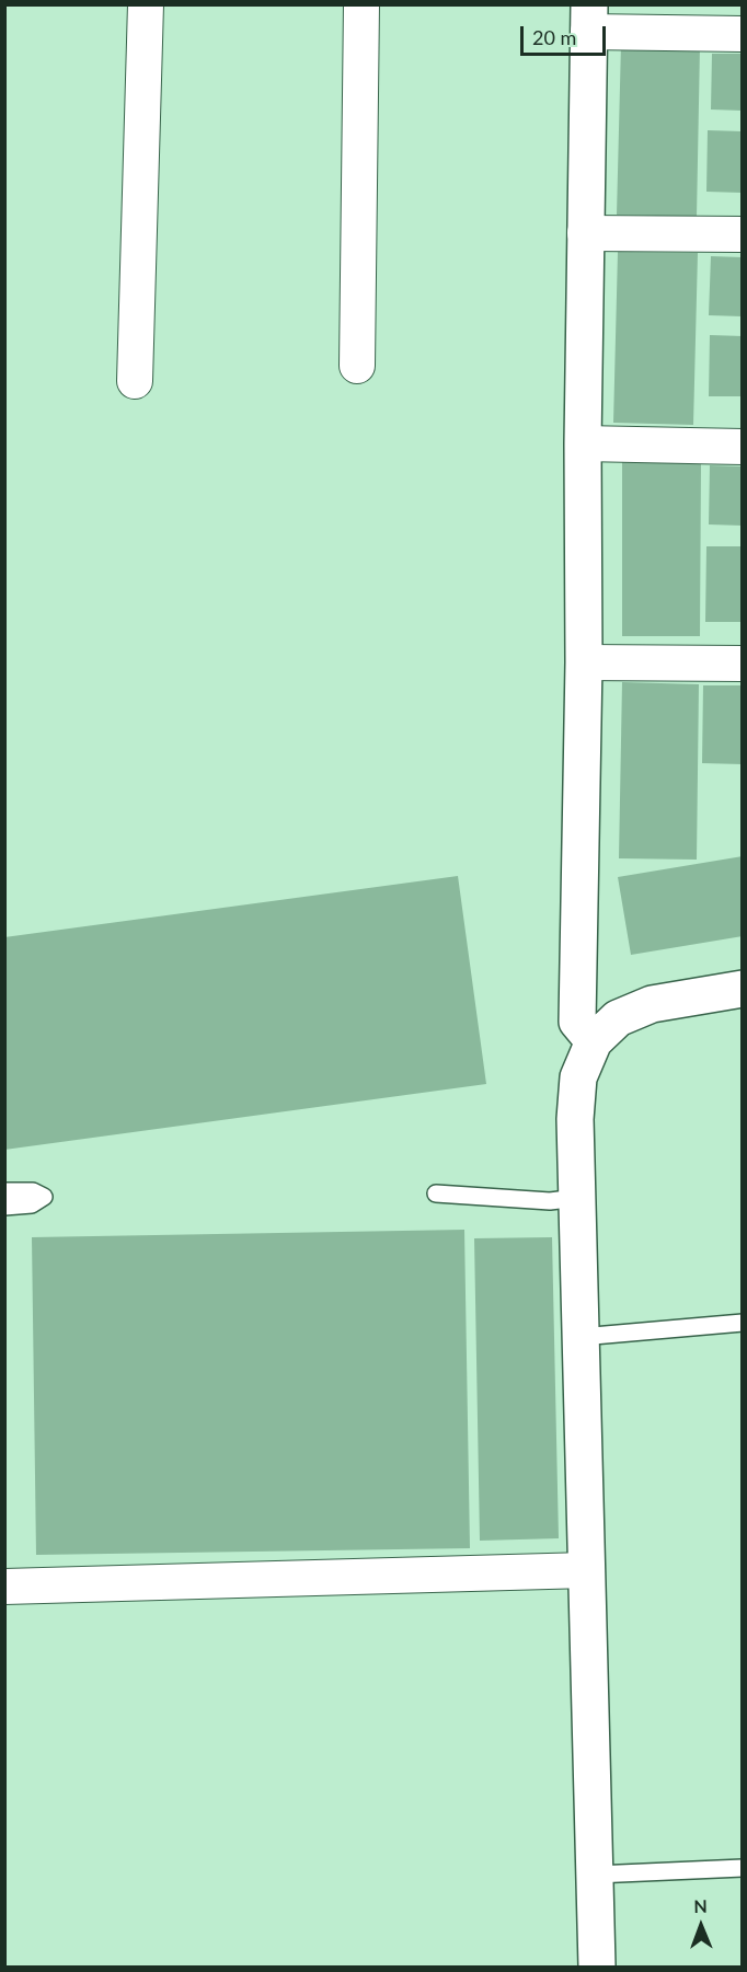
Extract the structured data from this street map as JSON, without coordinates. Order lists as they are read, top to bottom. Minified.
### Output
{"scale_bar":"20 m","north":"top"}
